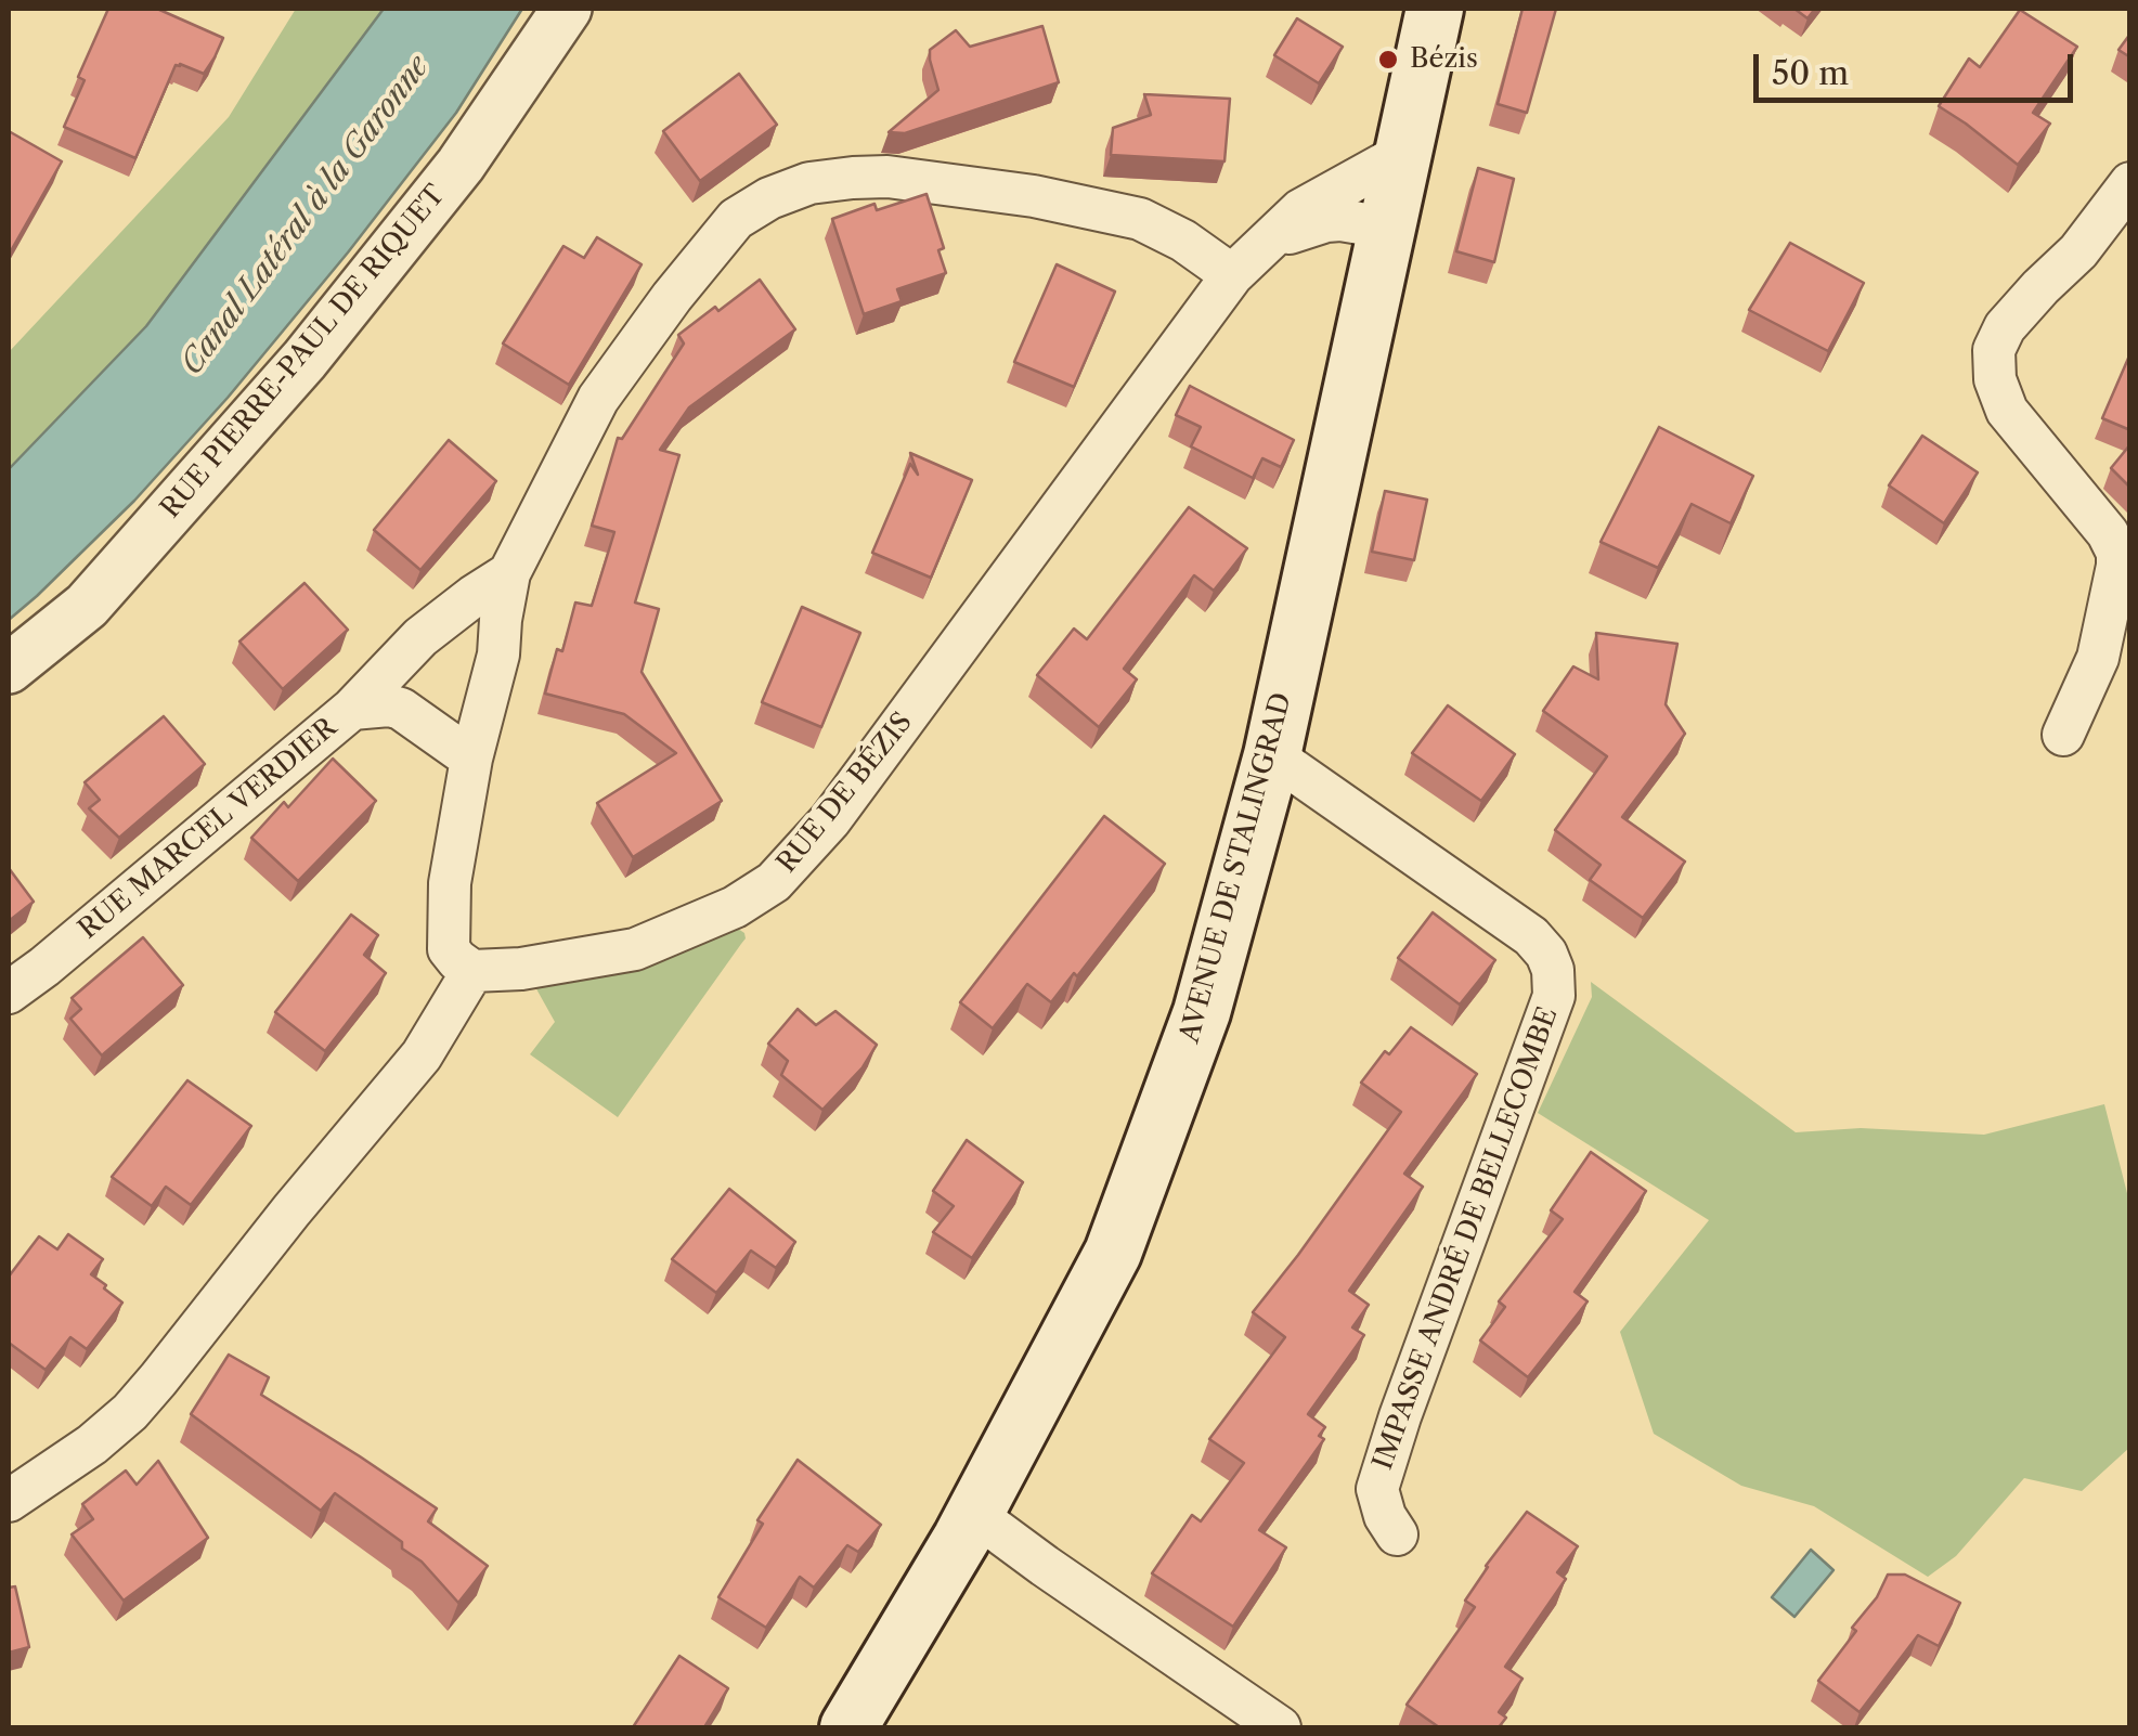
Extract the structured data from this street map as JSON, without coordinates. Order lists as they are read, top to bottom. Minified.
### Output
{"streets":{"main road":["AVENUE DE STALINGRAD"],"street":["RUE PIERRE-PAUL DE RIQUET","RUE DE BÉZIS","RUE MARCEL VERDIER","IMPASSE ANDRÉ DE BELLECOMBE"]},"crossings":[["RUE DE BÉZIS","AVENUE DE STALINGRAD"],["AVENUE DE STALINGRAD","IMPASSE ANDRÉ DE BELLECOMBE"]],"water":["Canal Latéral à la Garonne"],"places":["Bézis"],"scale_bar":"50 m"}
